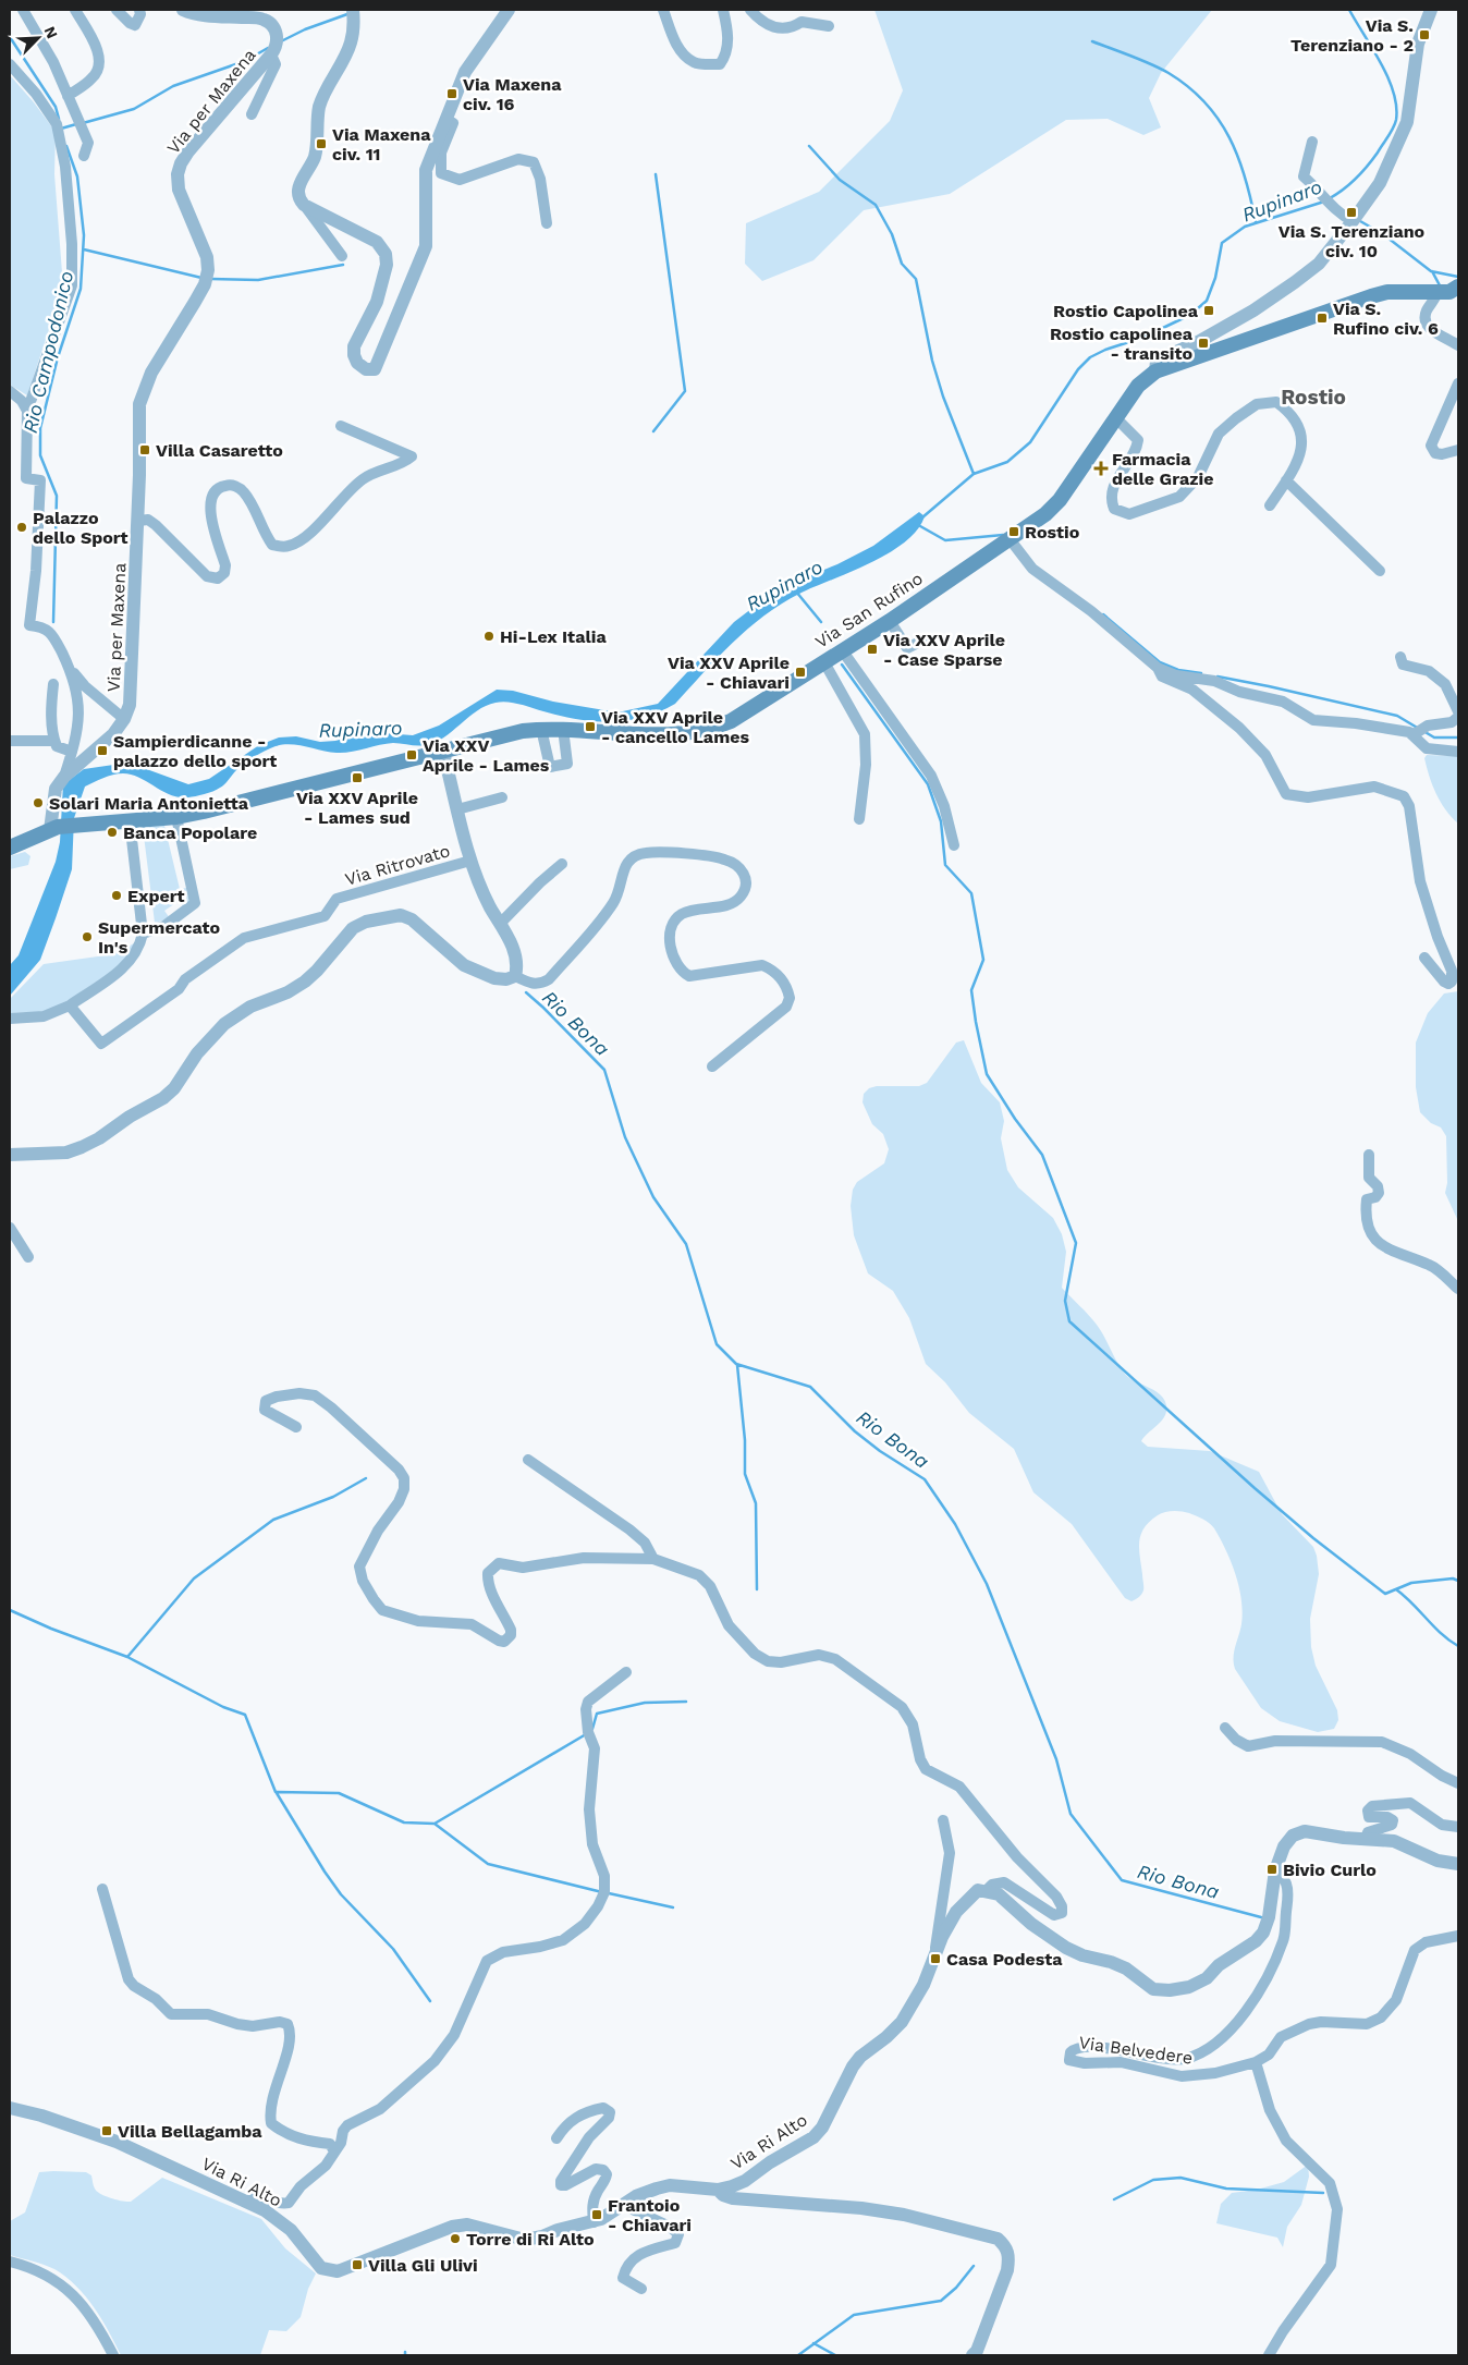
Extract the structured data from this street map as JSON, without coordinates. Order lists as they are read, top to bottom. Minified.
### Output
{"streets":{"main road":["Via San Rufino"],"street":["Via per Maxena","Via Ritrovato","Via Belvedere","Via Ri Alto"]},"crossings":[["Via per Maxena","Via San Rufino"]],"districts":["Rostio"],"water":["Rupinaro","Rio Campodonico","Rio Bona"],"places":{"transit":["Via S. Terenziano - 2","Via Maxena civ. 16","Via Maxena civ. 11","Via S. Terenziano civ. 10","Rostio Capolinea","Via S. Rufino civ. 6","Rostio capolinea - transito","Villa Casaretto","Rostio","Via XXV Aprile - Case Sparse","Via XXV Aprile - Chiavari","Via XXV Aprile - cancello Lames","Sampierdicanne - palazzo dello sport","Via XXV Aprile - Lames","Via XXV Aprile - Lames sud","Bivio Curlo","Casa Podesta","Villa Bellagamba","Frantoio - Chiavari","Villa Gli Ulivi"],"health":["Farmacia delle Grazie"],"other":["Palazzo dello Sport","Hi-Lex Italia","Solari Maria Antonietta","Banca Popolare","Expert","Supermercato In's","Torre di Ri Alto"]},"north":"top right"}
